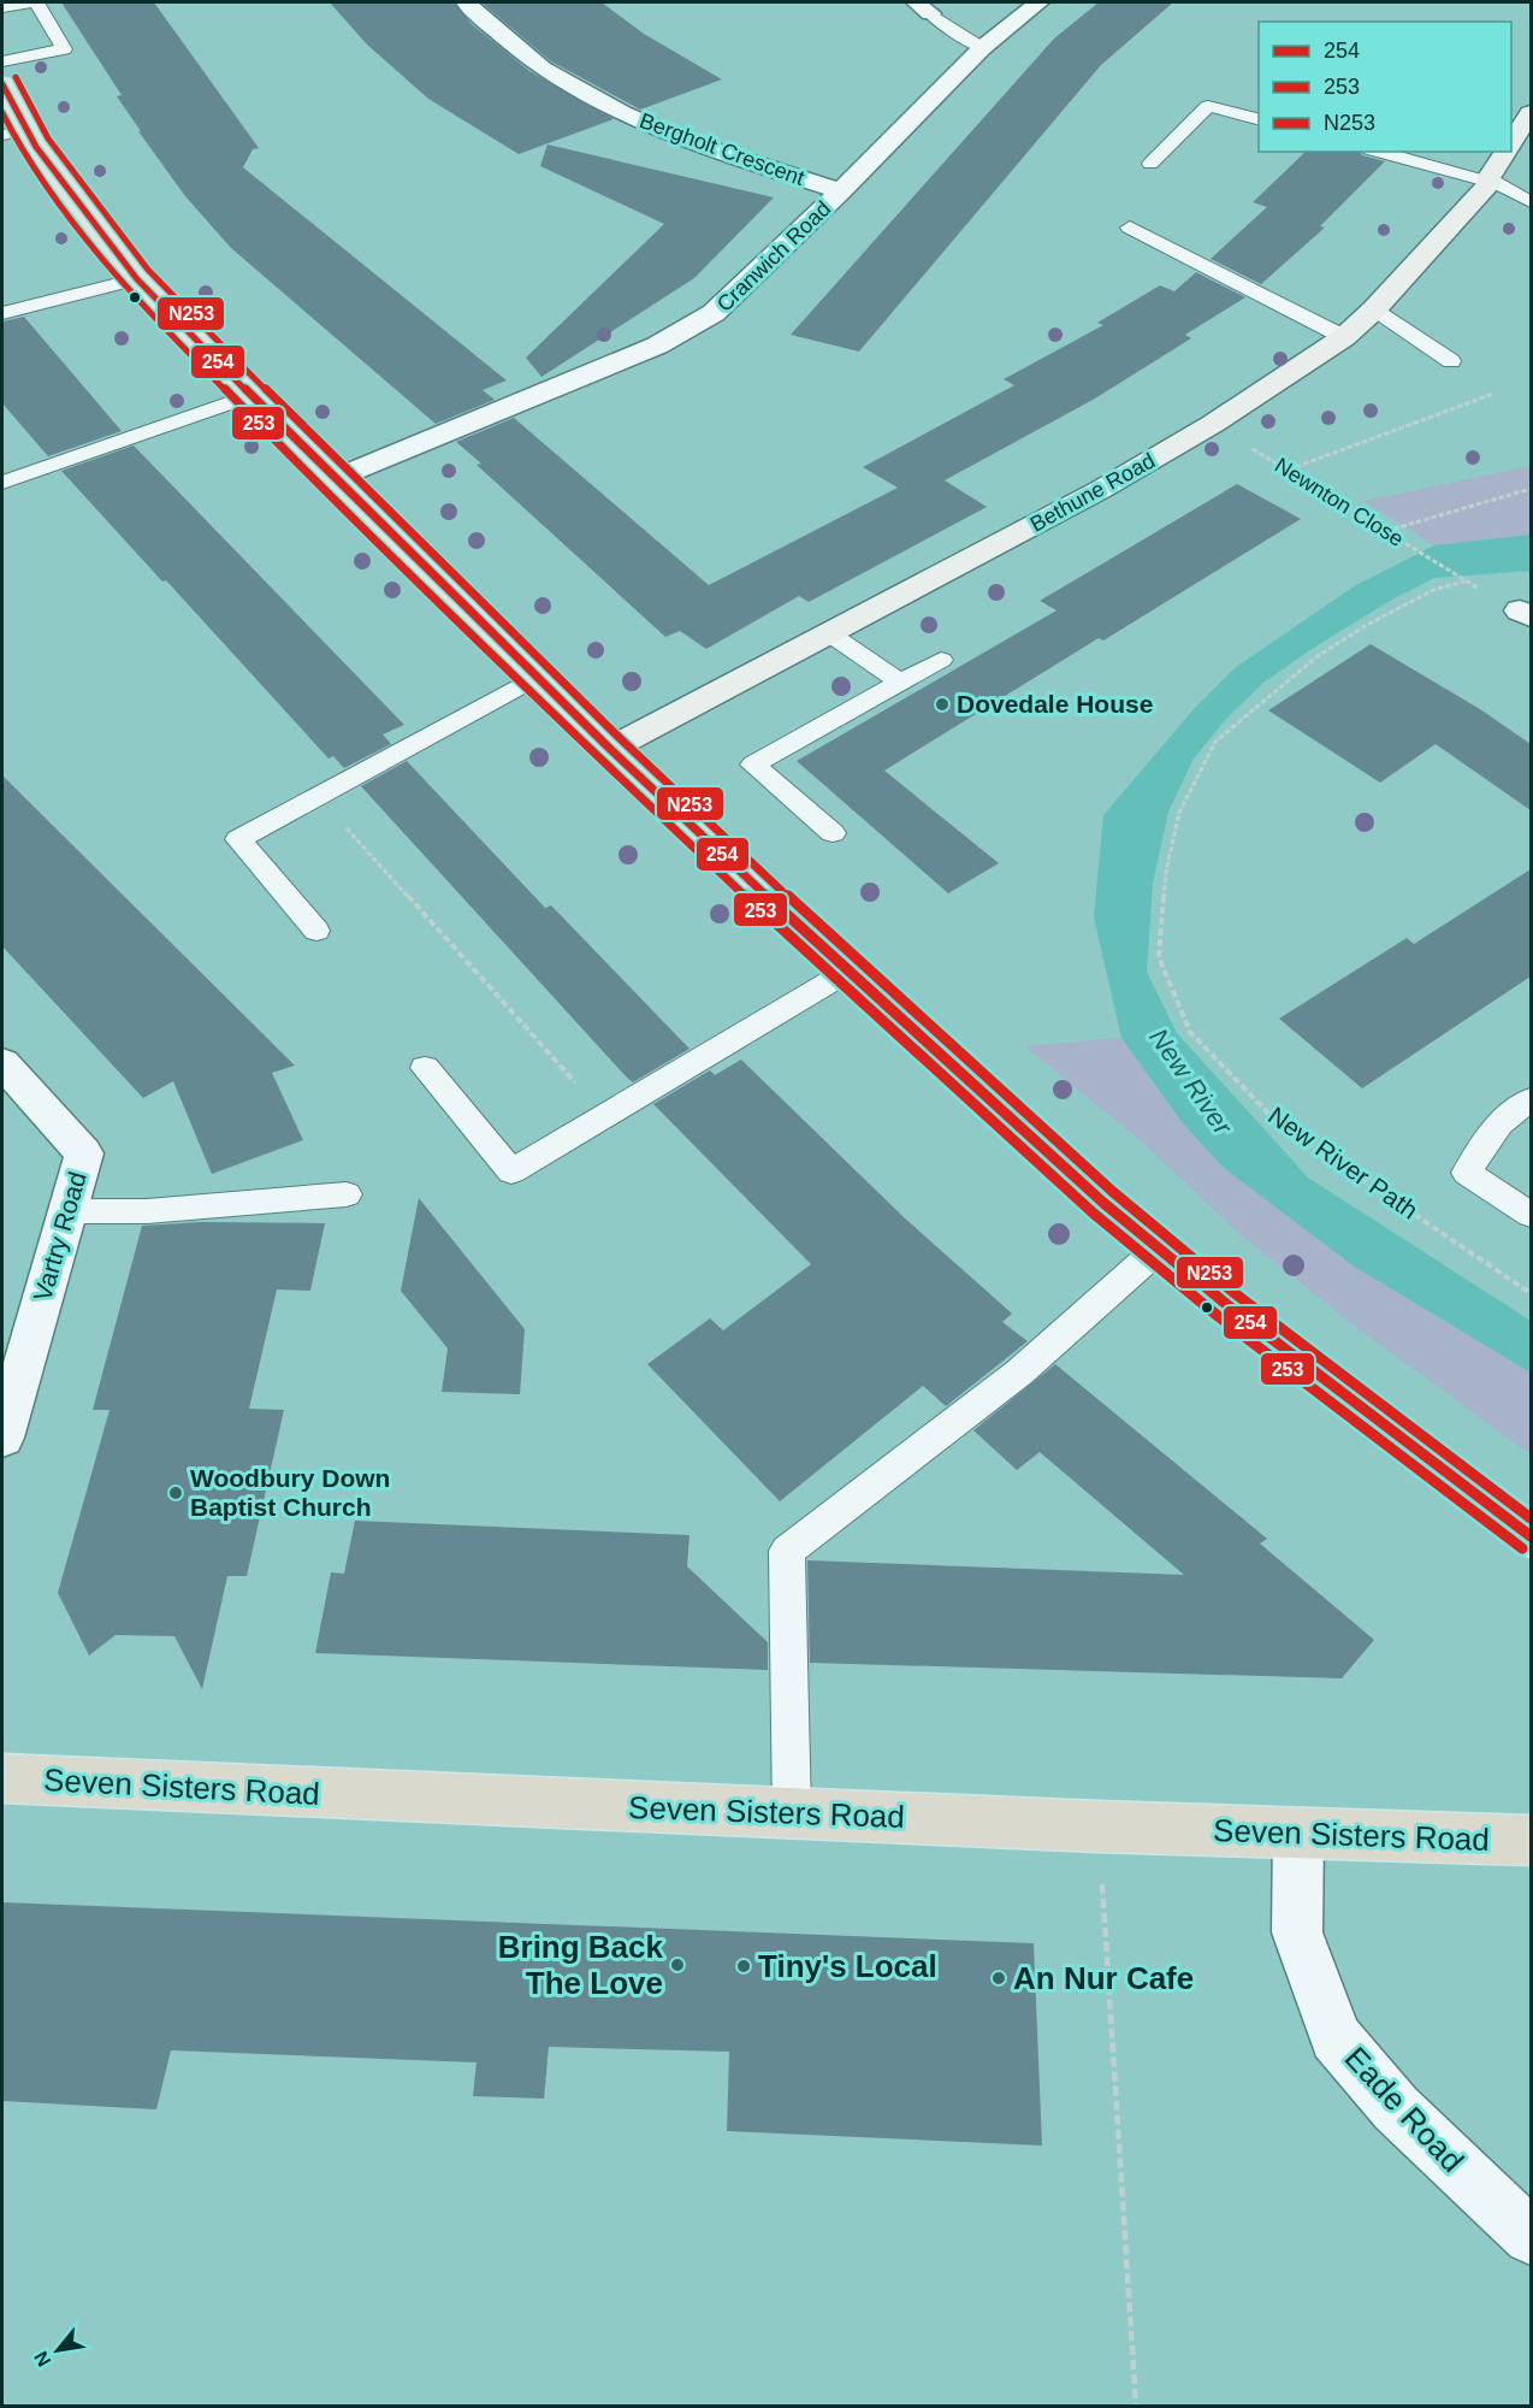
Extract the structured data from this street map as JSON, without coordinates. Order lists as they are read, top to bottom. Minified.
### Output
{"streets":{"highway":["Seven Sisters Road"],"street":["Bergholt Crescent","Cranwich Road","Bethune Road","Vartry Road","Eade Road"],"path":["Newnton Close","New River Path"]},"crossings":[["Bergholt Crescent","Cranwich Road"],["Bethune Road","Newnton Close"],["Newnton Close","New River Path"],["Seven Sisters Road","Eade Road"]],"water":["New River"],"places":["Dovedale House","Woodbury Down Baptist Church","Bring Back The Love","Tiny's Local","An Nur Cafe"],"lines":["transit line N253","transit line 254","transit line 253"],"legend":["254","253","N253"],"north":"bottom left"}
